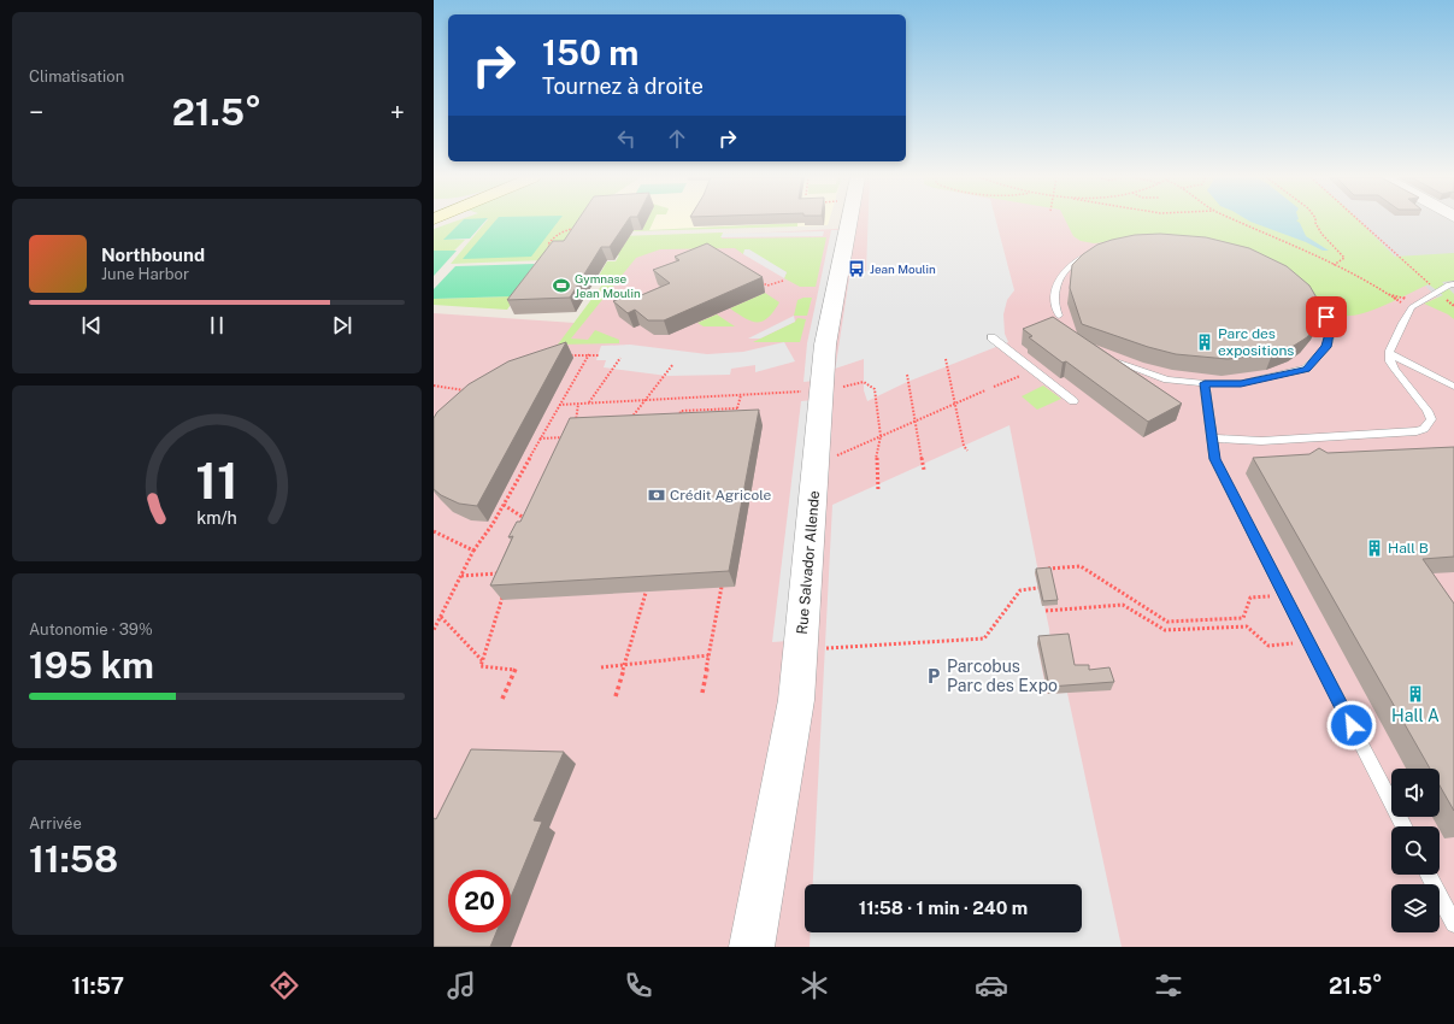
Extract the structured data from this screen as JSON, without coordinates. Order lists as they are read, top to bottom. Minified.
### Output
{"streets":{"street":["Rue Salvador Allende"]},"places":{"bus stop":["Jean Moulin"],"sports":["Gymnase Jean Moulin"],"building":["Parc des expositions","Hall B","Hall A"],"bank":["Crédit Agricole"],"parking":["Parcobus Parc des Expo"]},"page":{"tile":["Climatisation",["Autonomie · 39%","195 km"],["Arrivée","11:58"]],"turn":["150 m","Tournez à droite"],"heat":["−","21.5°","+"],"song":["Northbound","June Harbor"],"limit":"20","trip":"11:58 · 1 min · 240 m","tabs":["11:57","21.5°"],"gauge":["11","km/h"]}}
